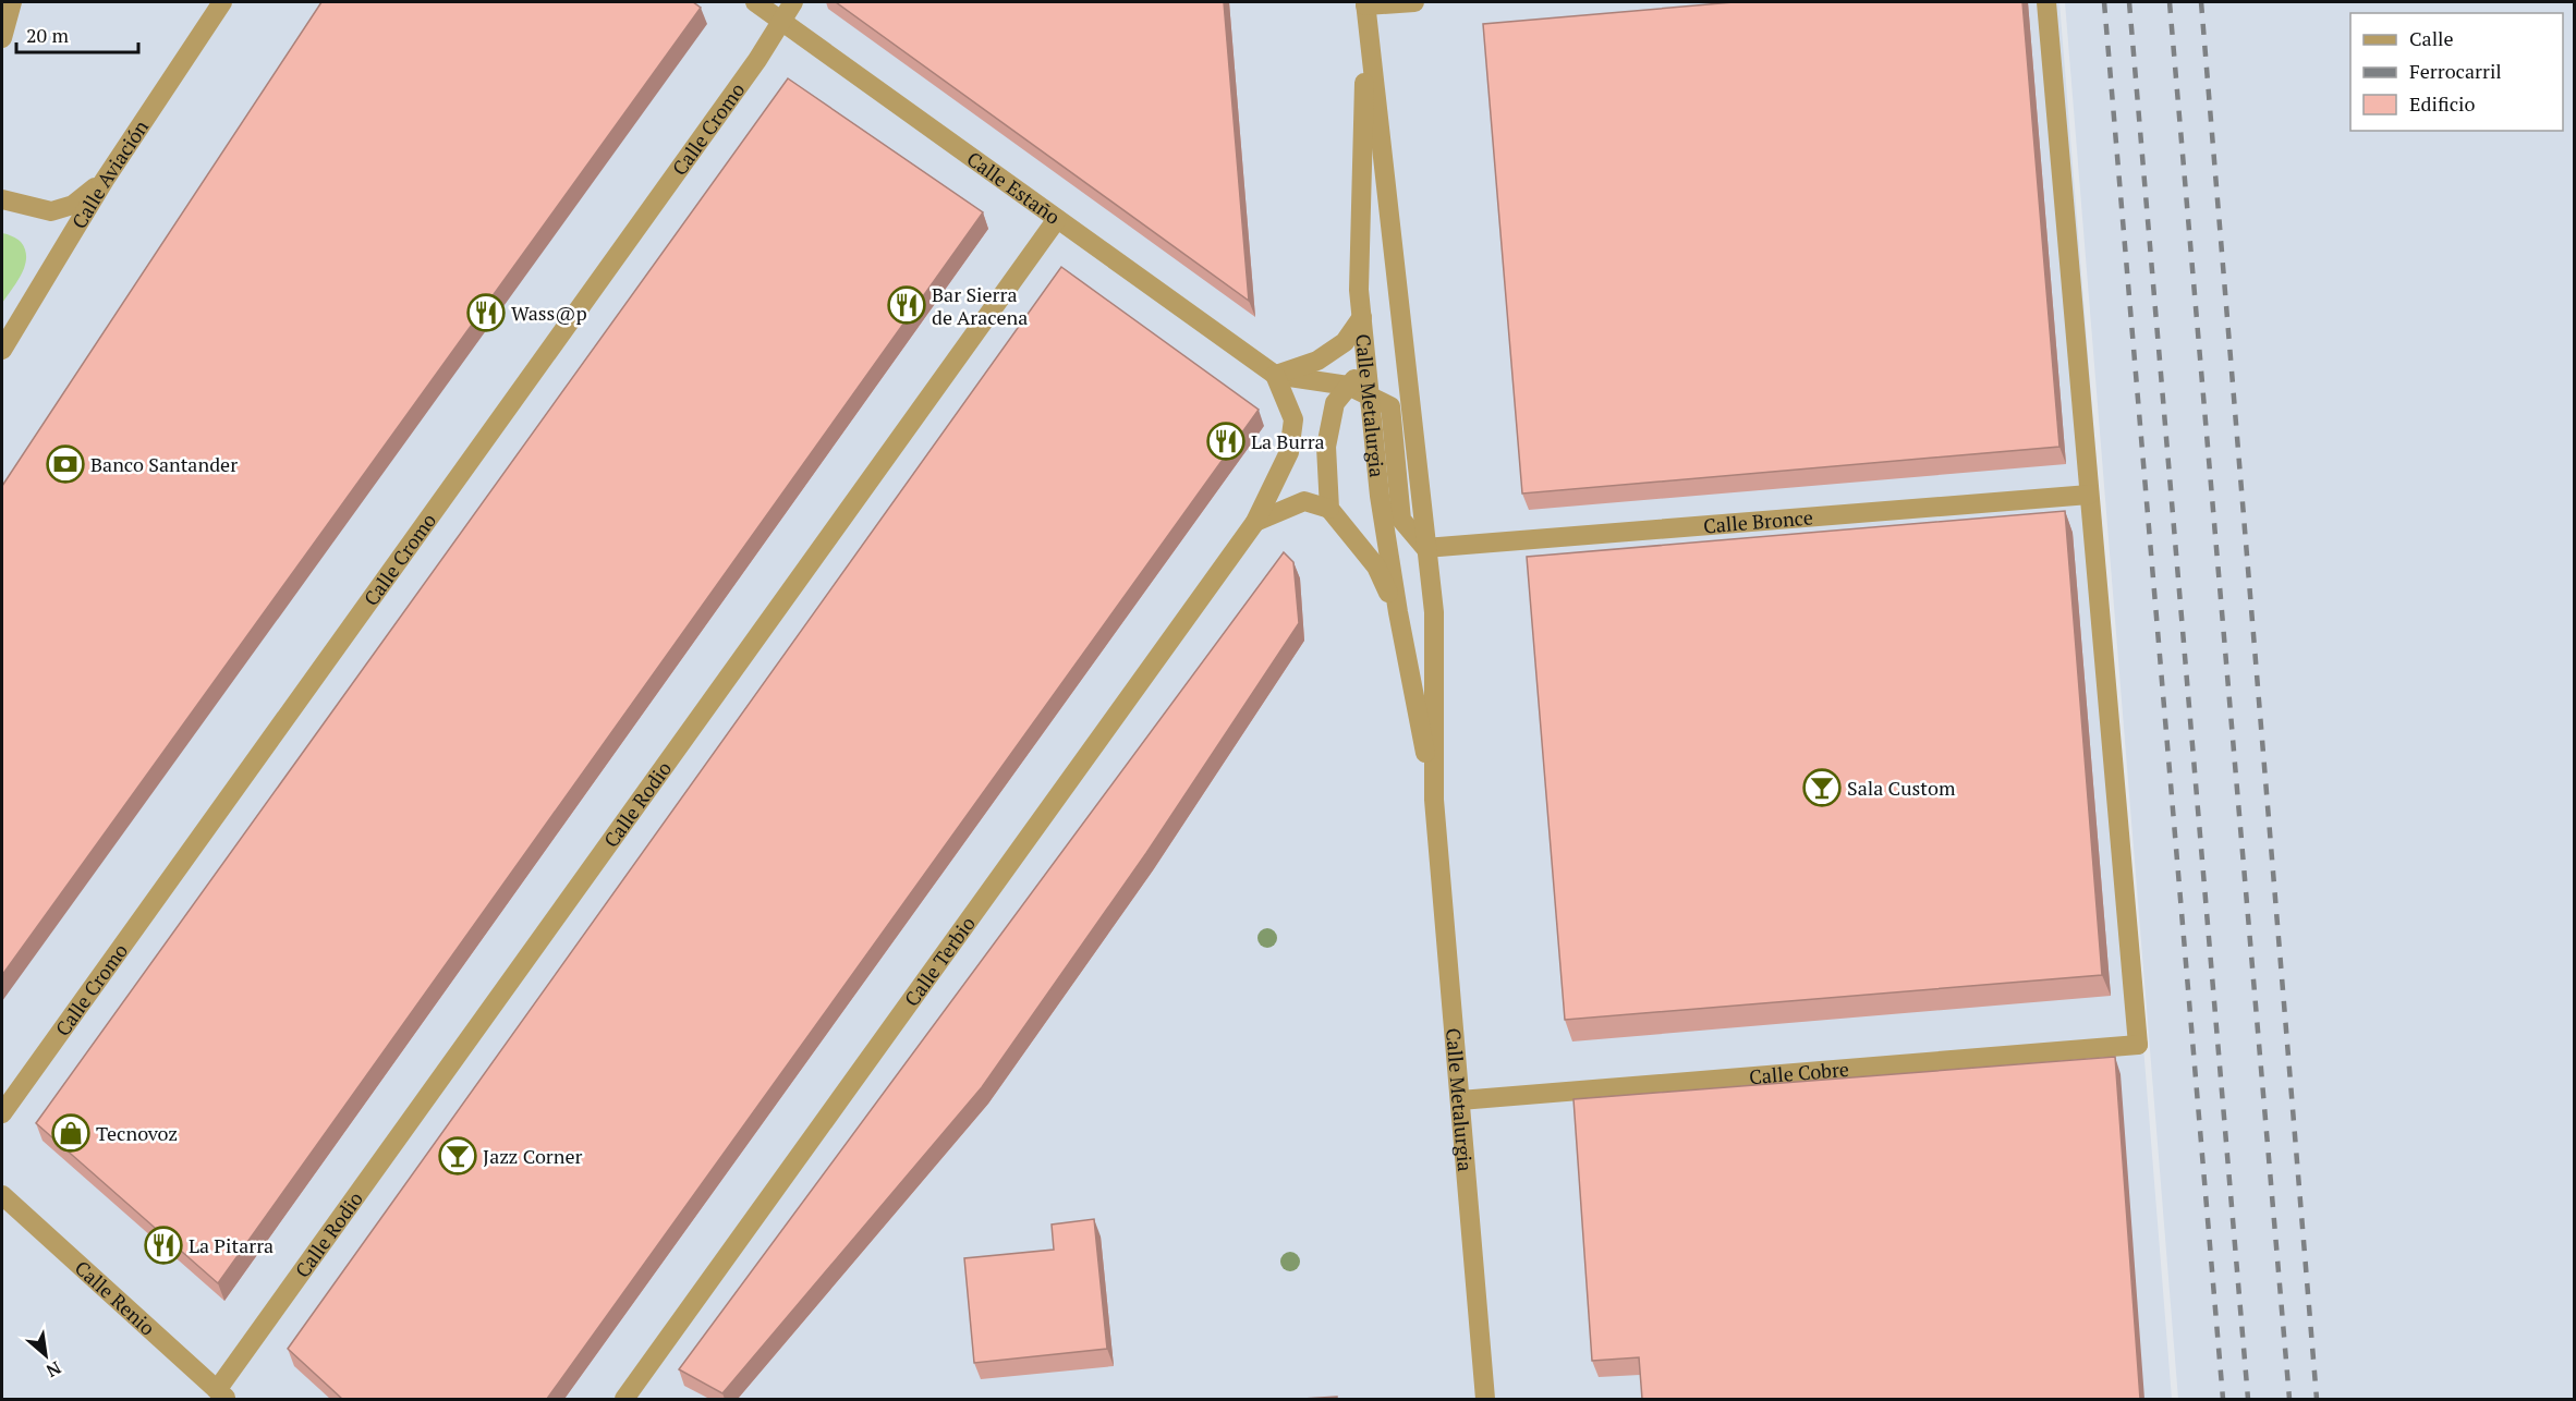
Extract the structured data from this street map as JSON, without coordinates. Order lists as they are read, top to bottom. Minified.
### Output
{"streets":{"street":["Calle Cromo","Calle Aviación","Calle Estaño","Calle Metalurgia","Calle Bronce","Calle Rodio","Calle Terbio","Calle Cobre","Calle Renio"]},"crossings":[["Calle Cromo","Calle Estaño"],["Calle Estaño","Calle Rodio"],["Calle Estaño","Calle Terbio"],["Calle Metalurgia","Calle Bronce"],["Calle Metalurgia","Calle Cobre"],["Calle Bronce","Calle Cobre"],["Calle Rodio","Calle Renio"]],"places":{"restaurant":["Bar Sierra de Aracena","Wass@p","La Burra","La Pitarra"],"bank":["Banco Santander"],"bar":["Sala Custom","Jazz Corner"],"shop":["Tecnovoz"]},"legend":["Calle","Ferrocarril","Edificio"],"scale_bar":"20 m","north":"bottom right"}
